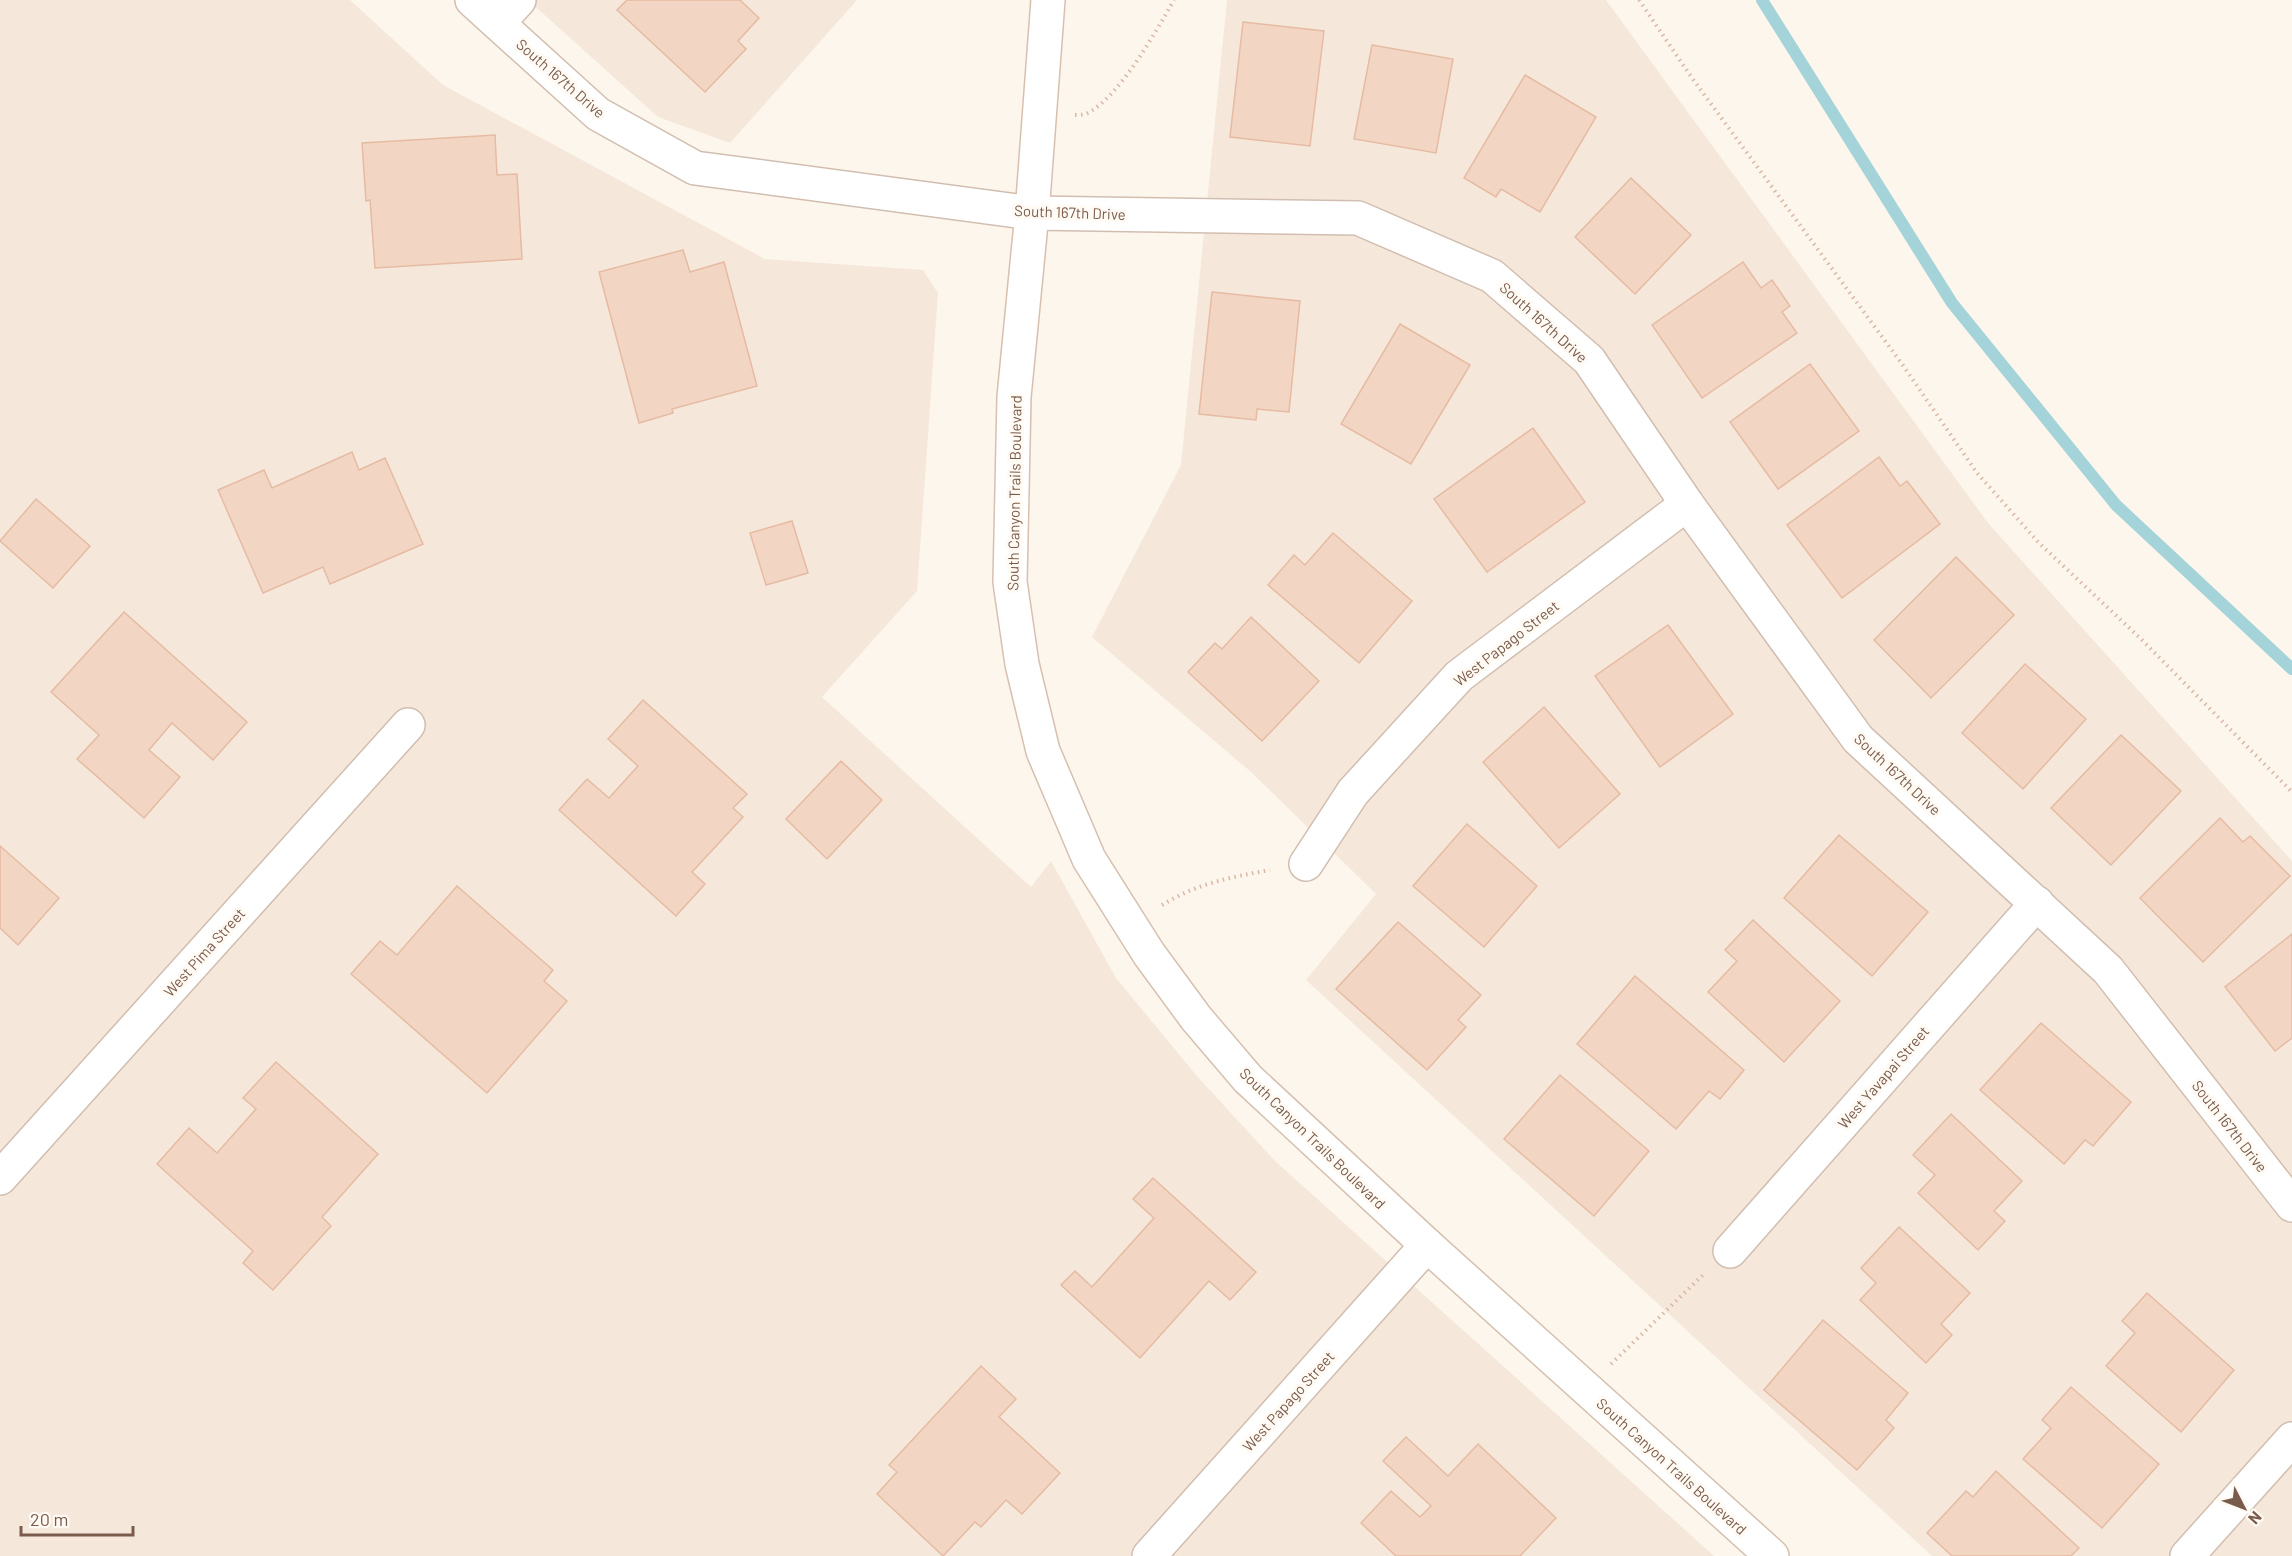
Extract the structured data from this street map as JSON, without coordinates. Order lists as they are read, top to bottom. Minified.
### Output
{"streets":{"street":["South 167th Drive","South Canyon Trails Boulevard","West Papago Street","West Pima Street","West Yavapai Street"]},"crossings":[["South 167th Drive","South Canyon Trails Boulevard"],["South 167th Drive","West Papago Street"],["South 167th Drive","West Yavapai Street"],["South Canyon Trails Boulevard","West Papago Street"]],"scale_bar":"20 m","north":"bottom right"}
